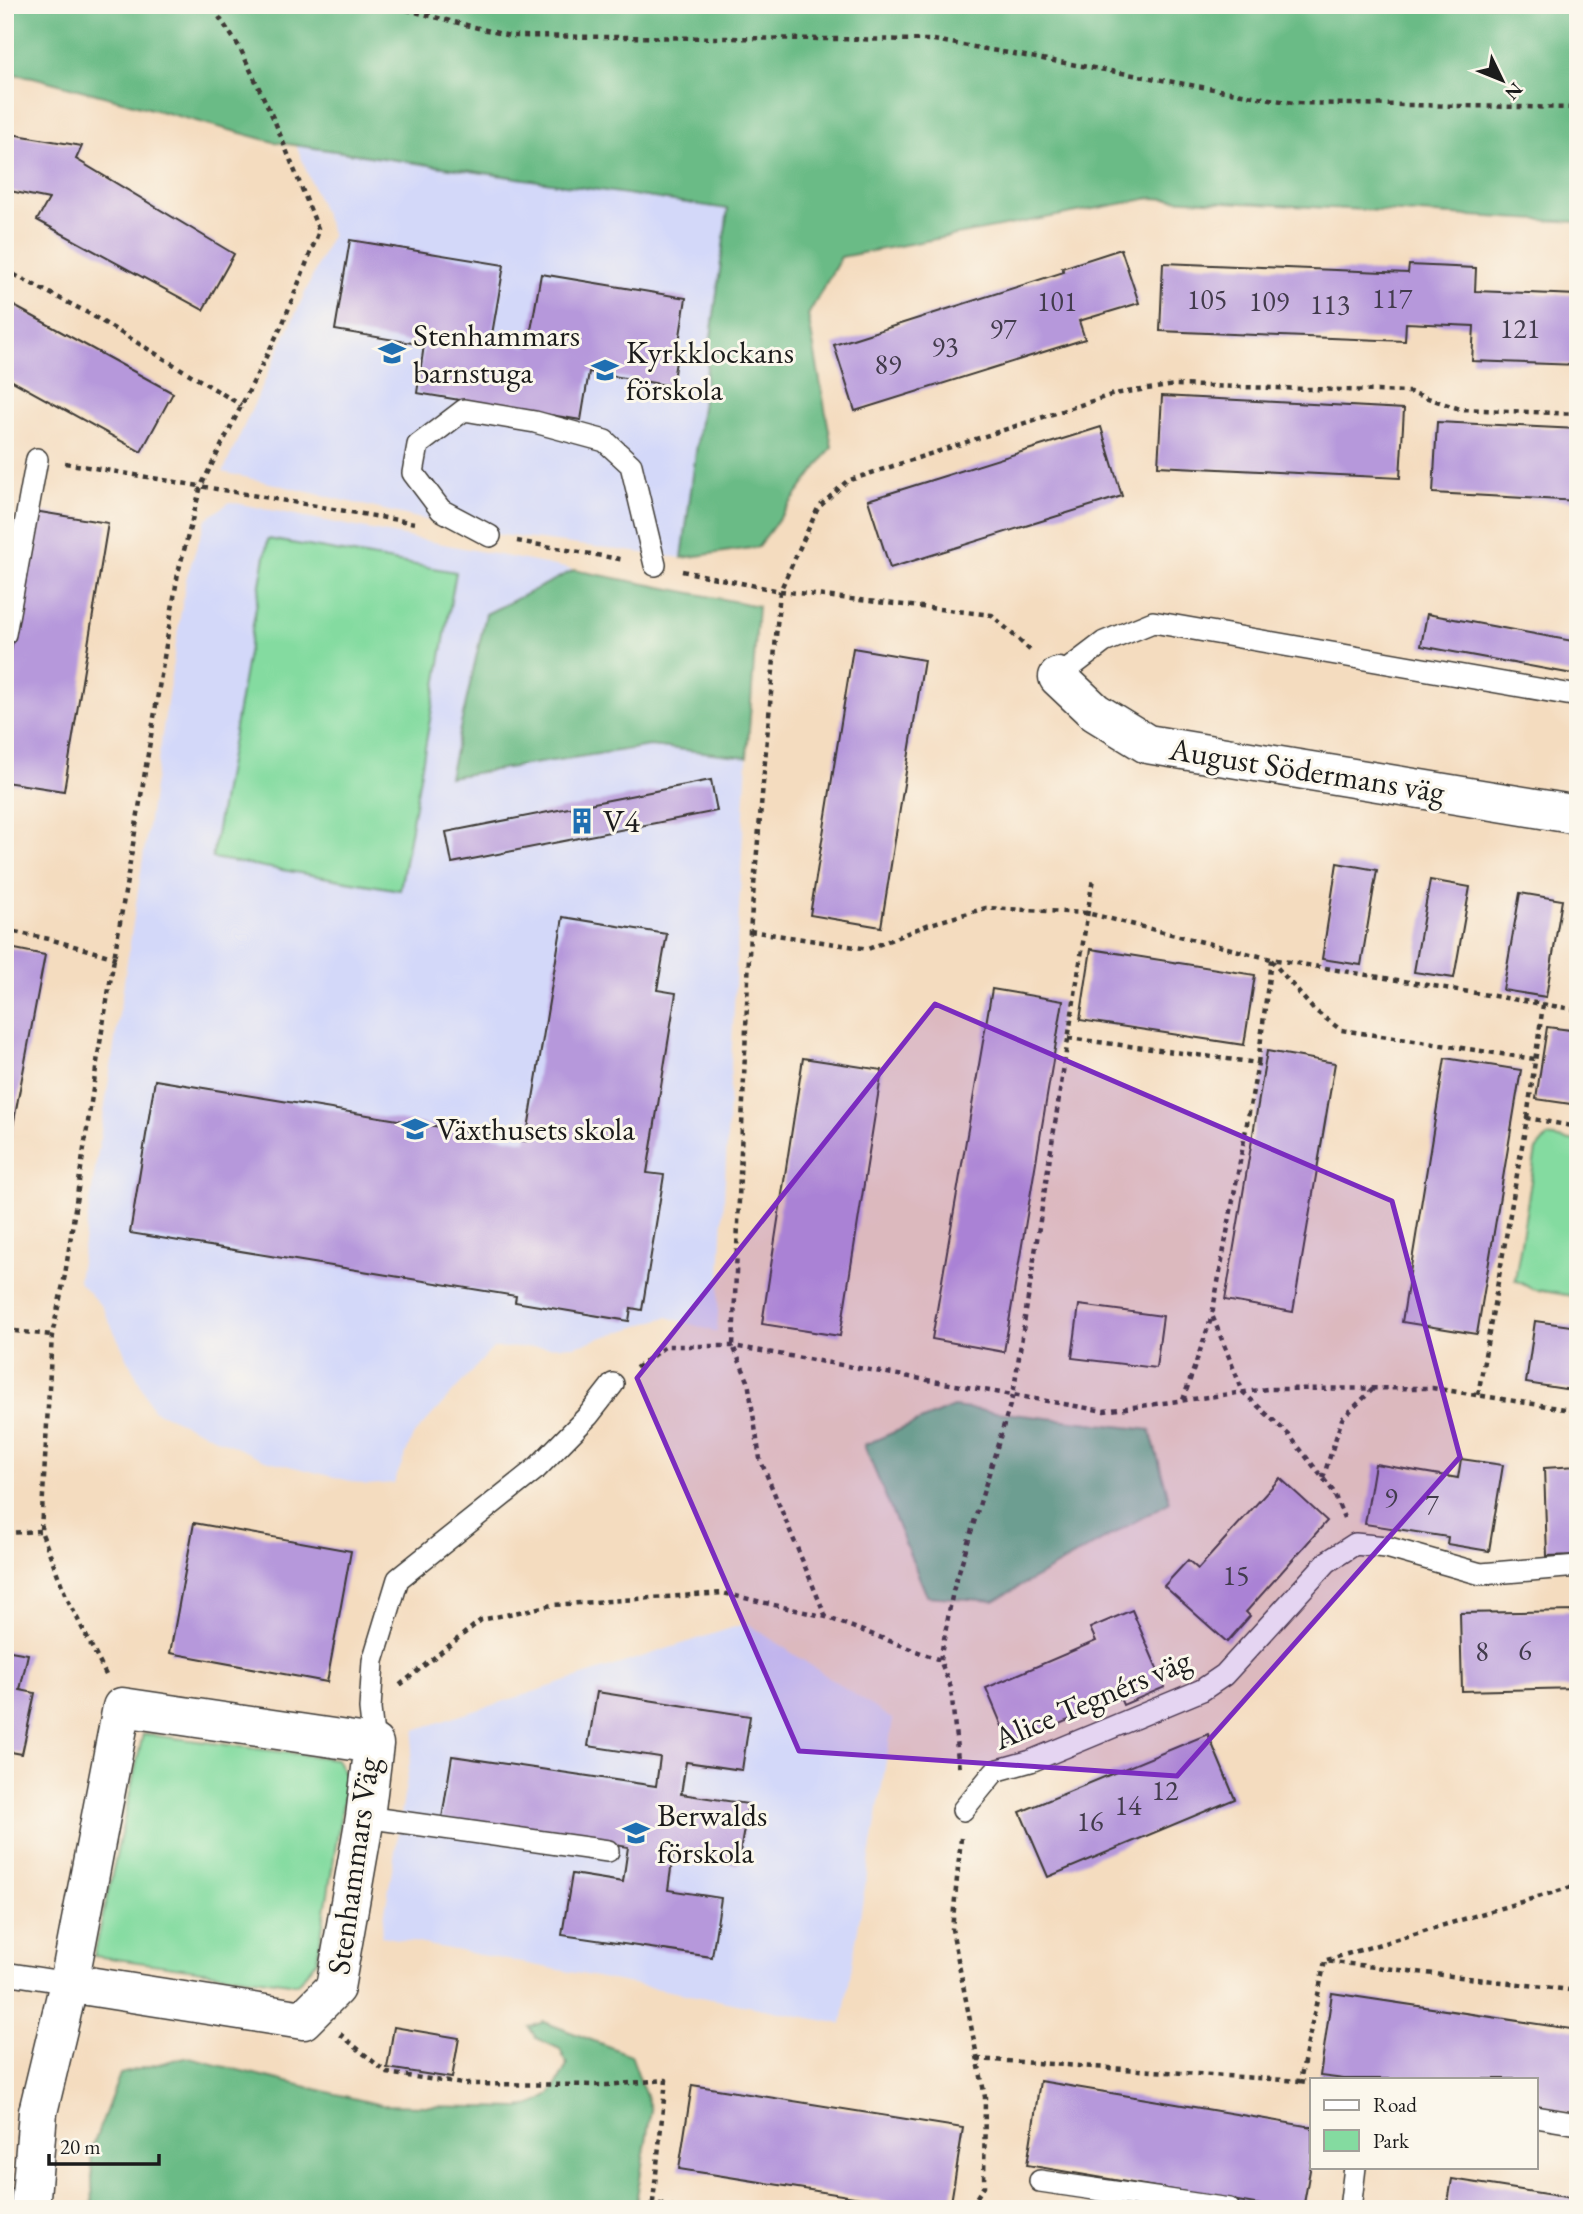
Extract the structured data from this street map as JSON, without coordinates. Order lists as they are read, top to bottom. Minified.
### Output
{"streets":{"street":["August Södermans väg","Stenhammars Väg"],"lane":["Alice Tegnérs väg"]},"places":{"school or university":["Stenhammars barnstuga","Kyrkklockans förskola","Växthusets skola","Berwalds förskola"],"building":["V4"]},"house_numbers":["117","105","101","109","113","97","121","93","89","9","7","15","6","8","12","14","16"],"legend":["Road","Park"],"scale_bar":"20 m","north":"bottom right"}
